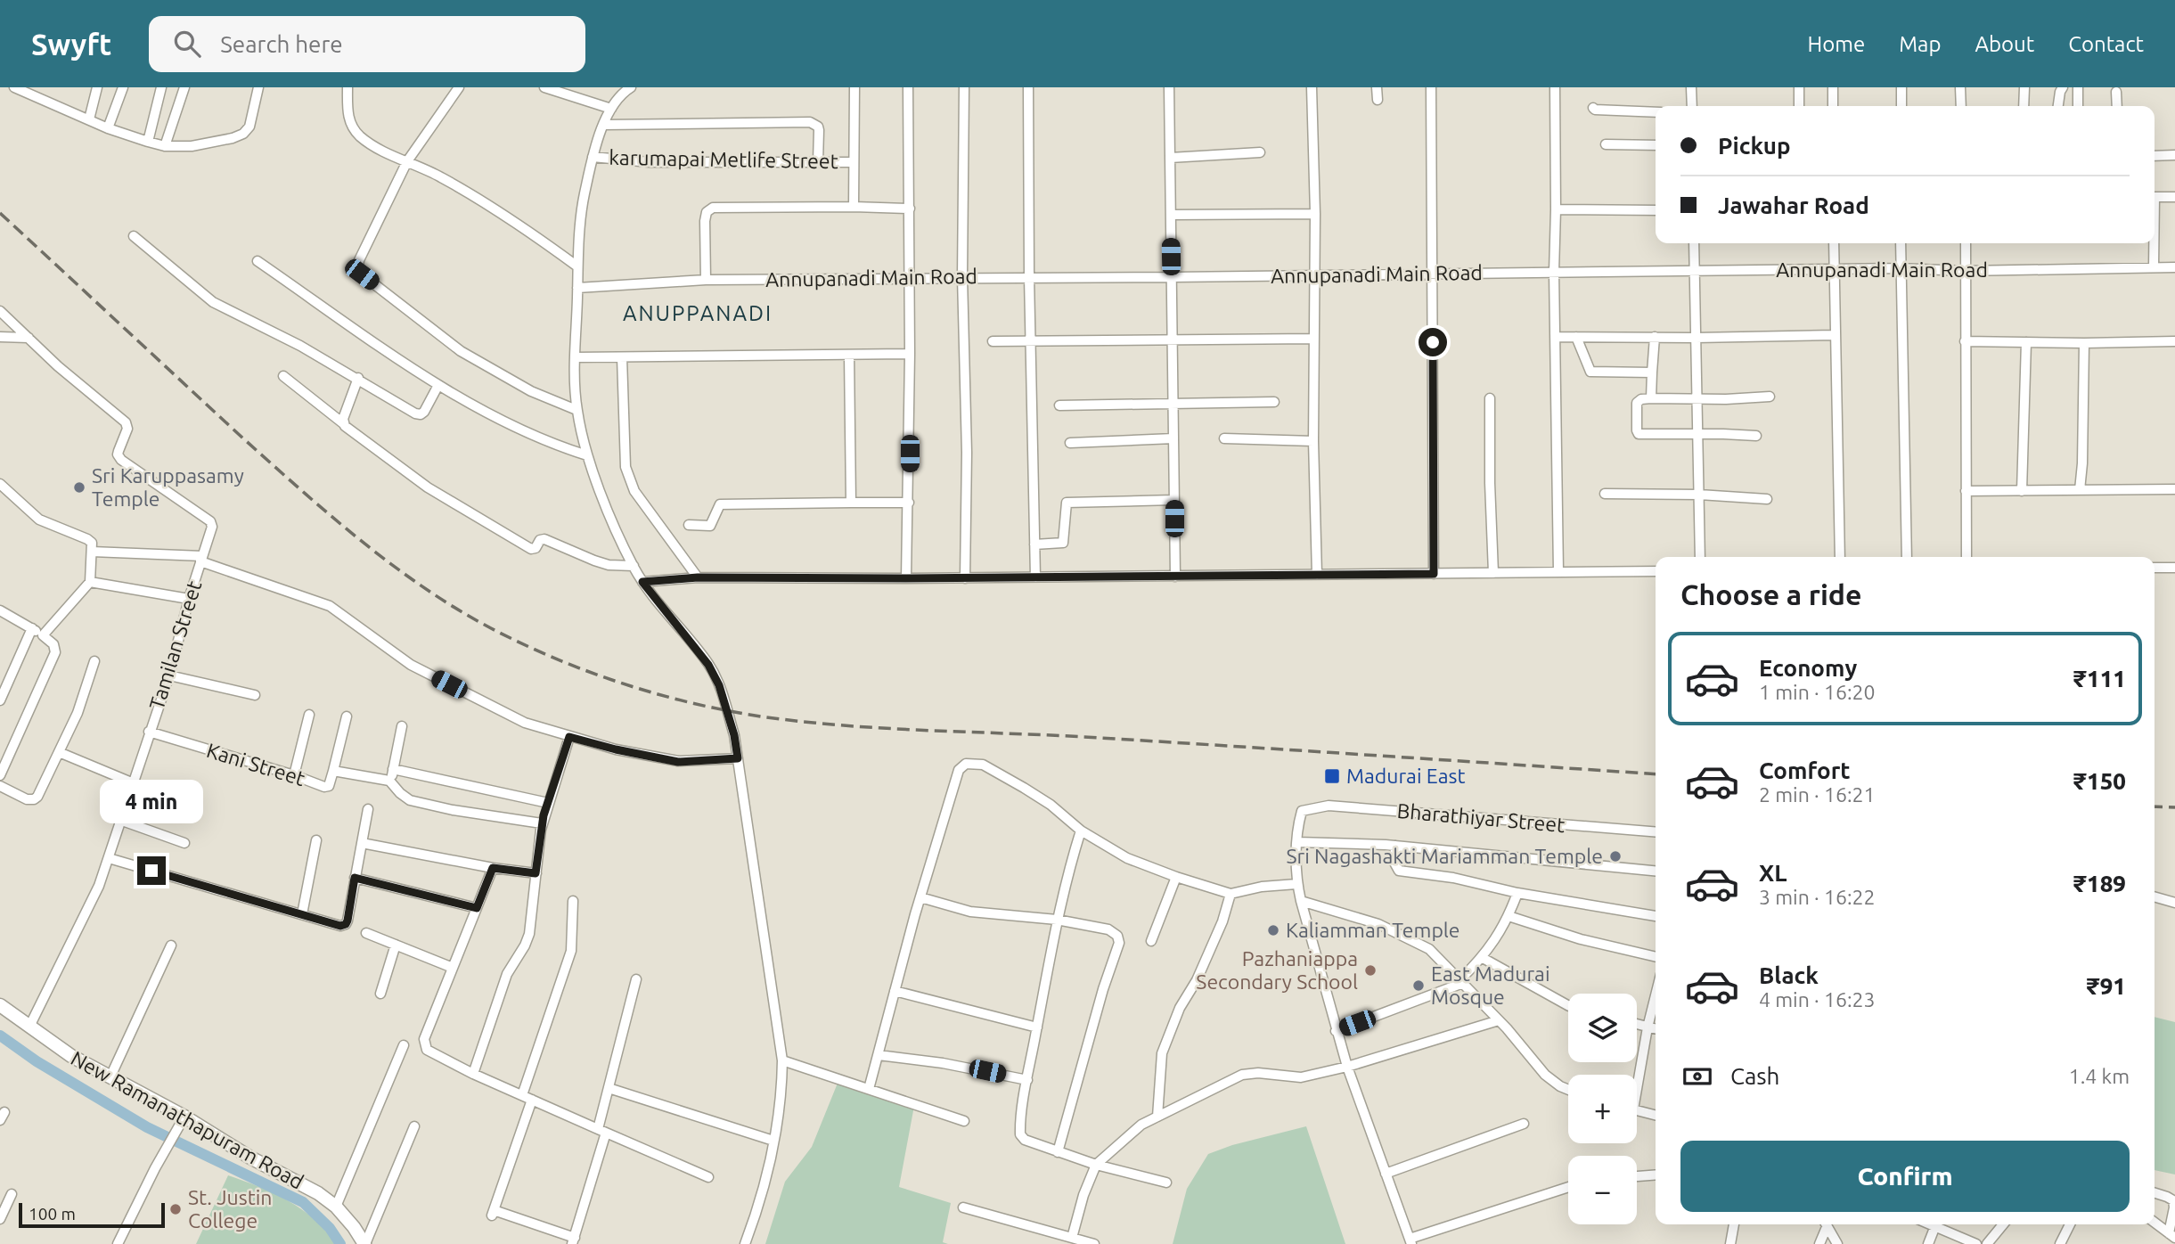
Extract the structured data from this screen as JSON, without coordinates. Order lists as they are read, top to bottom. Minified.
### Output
{"streets":{"main road":["New Ramanathapuram Road"],"street":["karumapai Metlife Street","Annupanadi Main Road","Tamilan Street","Kani Street","Bharathiyar Street"]},"crossings":[["Tamilan Street","Kani Street"],["Tamilan Street","New Ramanathapuram Road"]],"districts":["ANUPPANADI"],"places":{"other":["Sri Karuppasamy Temple","Sri Nagashakti Mariamman Temple","Kaliamman Temple","Pazhaniappa Secondary School","East Madurai Mosque","St. Justin College"],"transit":["Madurai East"]},"scale_bar":"100 m","page":{"header":"Swyft","search":"Search here","nav":["Home","Map","About","Contact"],"banner":["Pickup","Jawahar Road"],"heading":"Choose a ride","list":[{"name":"Economy","note":"1 min · 16:20","value":"₹111"},{"name":"Comfort","note":"2 min · 16:21","value":"₹150"},{"name":"XL","note":"3 min · 16:22","value":"₹189"},{"name":"Black","note":"4 min · 16:23","value":"₹91"}],"bubble":"4 min","map_buttons":["+","−"],"pay":["Cash","1.4 km"],"buttons":"Confirm","scale":"100 m"}}
